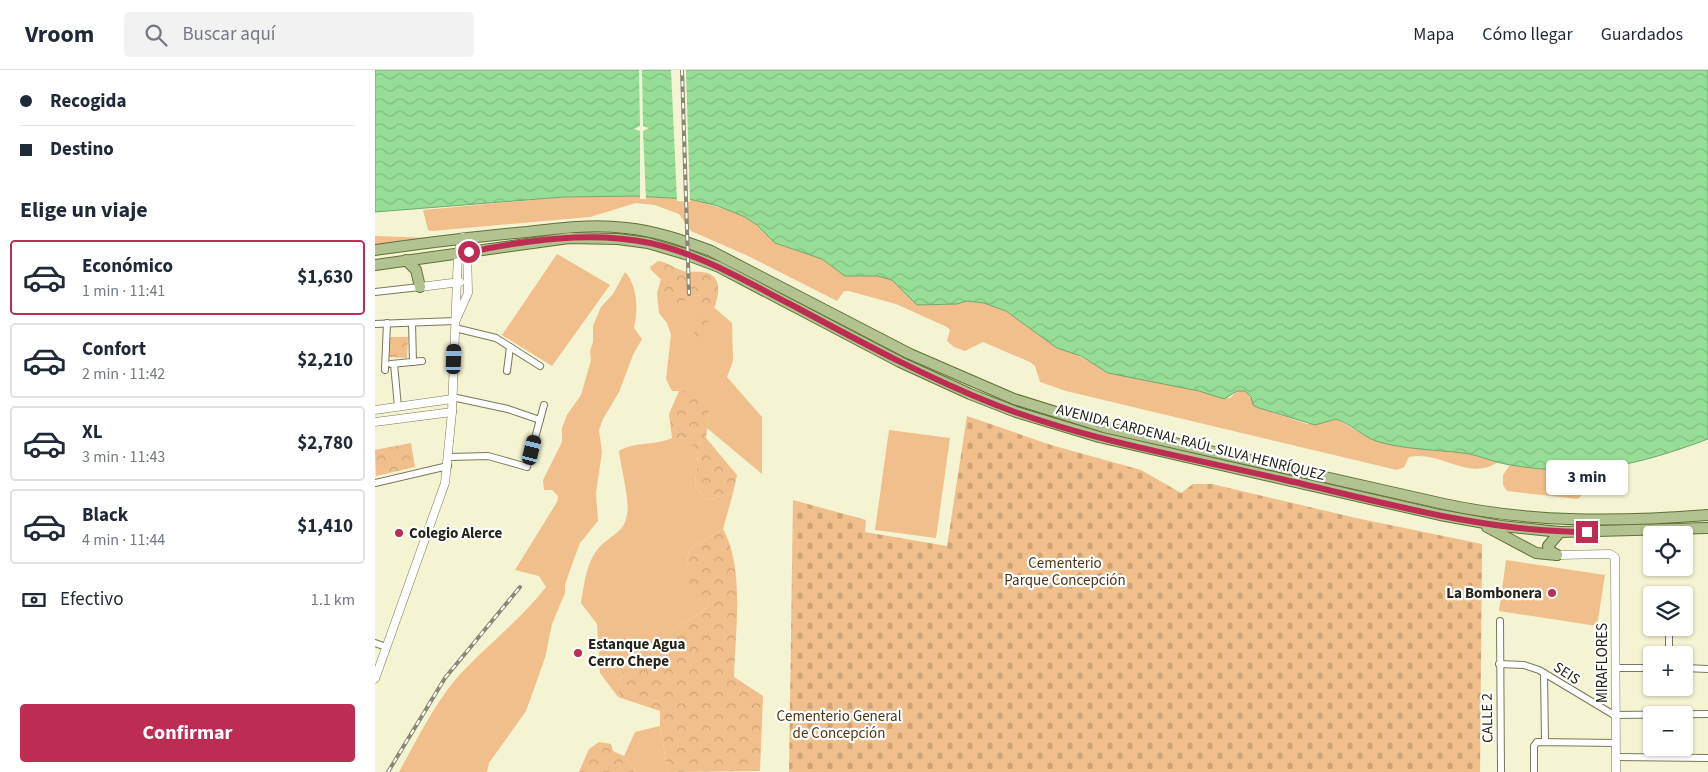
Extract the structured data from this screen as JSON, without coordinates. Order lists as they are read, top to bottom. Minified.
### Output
{"streets":{"main road":["AVENIDA CARDENAL RAÚL SILVA HENRÍQUEZ"],"street":["MIRAFLORES","SEIS","CALLE 2"]},"crossings":[["MIRAFLORES","SEIS"],["SEIS","CALLE 2"]],"parks":["Cementerio Parque Concepción","Cementerio General de Concepción"],"places":["Colegio Alerce","La Bombonera","Estanque Agua Cerro Chepe"],"page":{"header":"Vroom","search":"Buscar aquí","nav":["Mapa","Cómo llegar","Guardados"],"banner":["Recogida","Destino"],"heading":"Elige un viaje","list":[{"name":"Económico","note":"1 min · 11:41","value":"$1,630"},{"name":"Confort","note":"2 min · 11:42","value":"$2,210"},{"name":"XL","note":"3 min · 11:43","value":"$2,780"},{"name":"Black","note":"4 min · 11:44","value":"$1,410"}],"bubble":"3 min","map_buttons":["+","−"],"pay":["Efectivo","1.1 km"],"buttons":"Confirmar"}}
